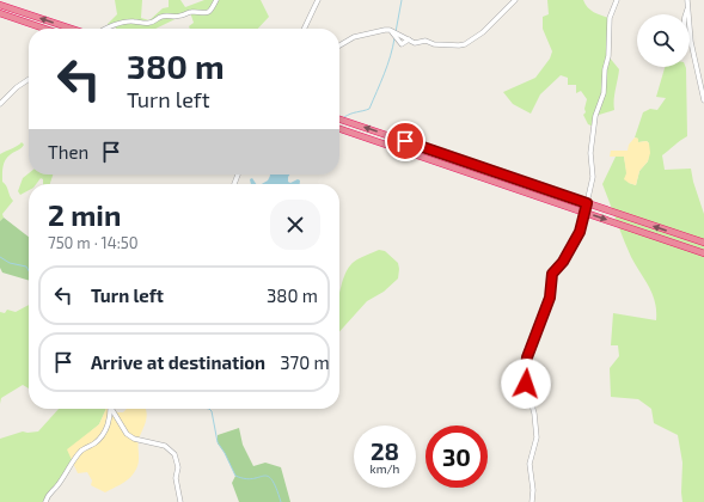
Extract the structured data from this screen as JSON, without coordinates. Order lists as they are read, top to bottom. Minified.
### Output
{"page":{"turn":["380 m","Turn left"],"then":"Then","heading":["2 min","750 m · 14:50"],"list":[{"name":"Turn left","value":"380 m"},{"name":"Arrive at destination","value":"370 m"}],"speed":"28 km/h","limit":"30"}}
